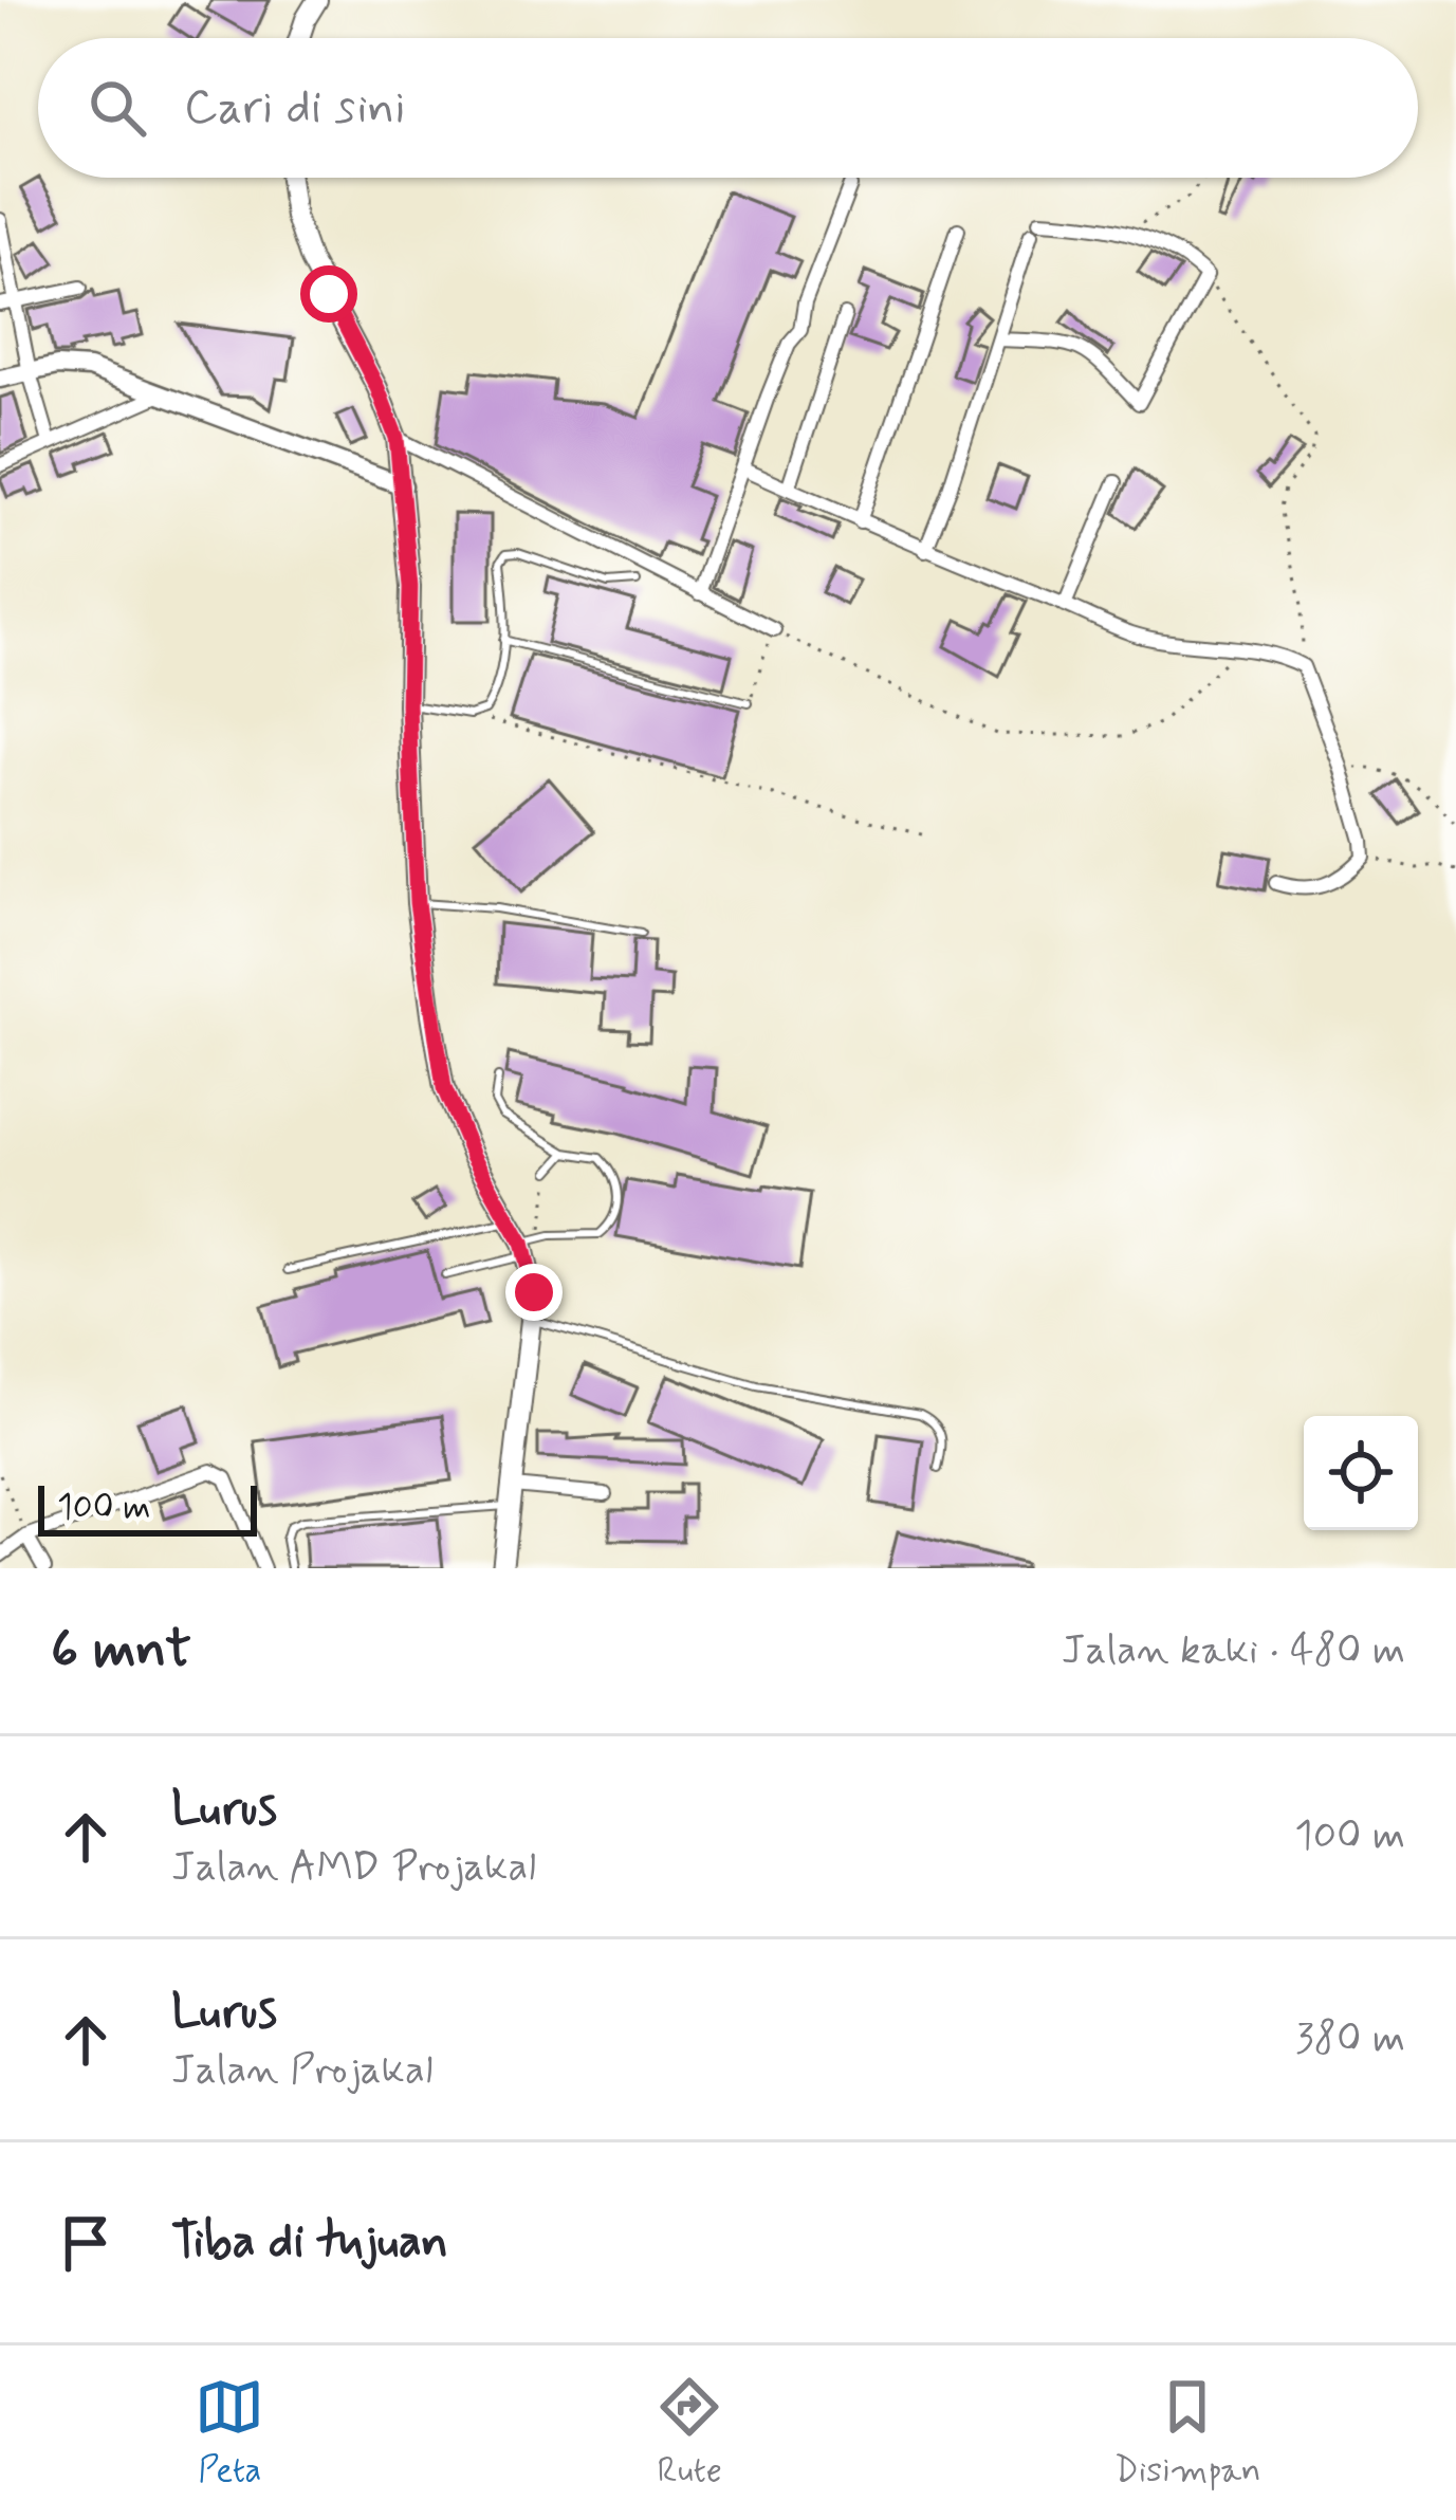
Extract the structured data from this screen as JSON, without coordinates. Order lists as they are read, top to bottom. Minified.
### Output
{"scale_bar":"100 m","page":{"search":"Cari di sini","scale":"100 m","heading":["6 mnt","Jalan kaki · 480 m"],"list":[["Lurus","Jalan AMD Projakal","100 m"],["Lurus","Jalan Projakal","380 m"],"Tiba di tujuan"],"nav":["Peta","Rute","Disimpan"]}}
